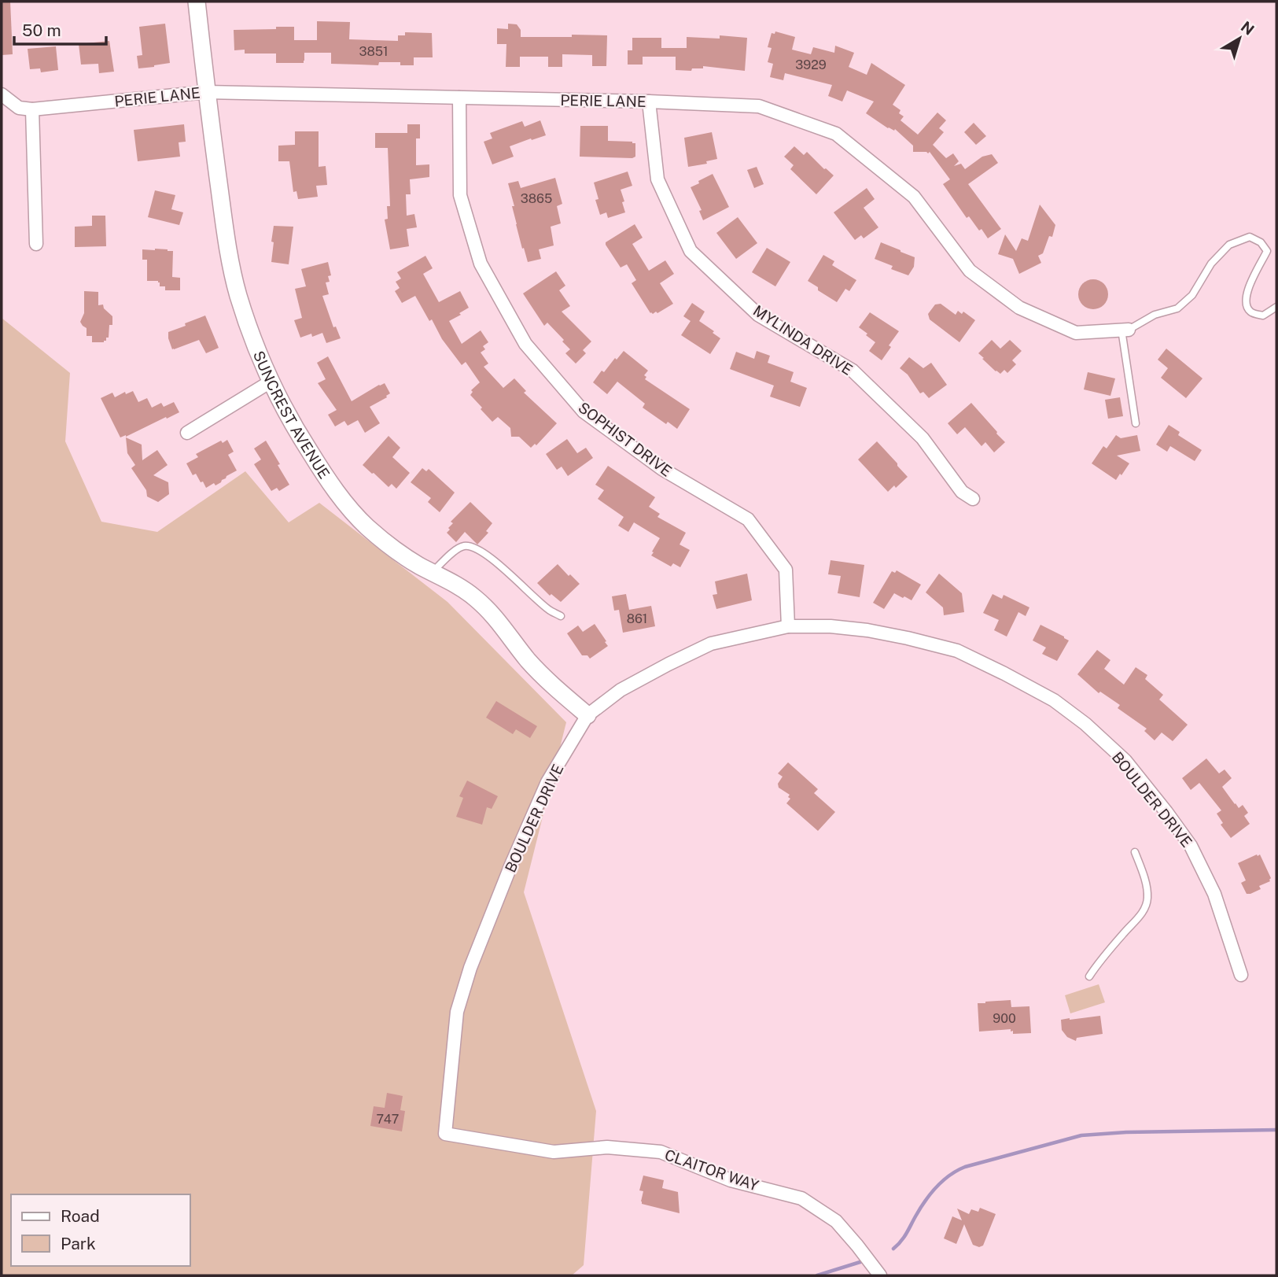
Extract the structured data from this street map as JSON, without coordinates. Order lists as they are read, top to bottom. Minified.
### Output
{"streets":{"street":["PERIE LANE","MYLINDA DRIVE","SUNCREST AVENUE","SOPHIST DRIVE","BOULDER DRIVE","CLAITOR WAY"]},"crossings":[["PERIE LANE","MYLINDA DRIVE"],["PERIE LANE","SUNCREST AVENUE"],["PERIE LANE","SOPHIST DRIVE"],["SUNCREST AVENUE","BOULDER DRIVE"],["SOPHIST DRIVE","BOULDER DRIVE"],["BOULDER DRIVE","CLAITOR WAY"]],"house_numbers":["3851","3929","3865","861","900","747"],"legend":["Road","Park"],"scale_bar":"50 m","north":"top right"}
